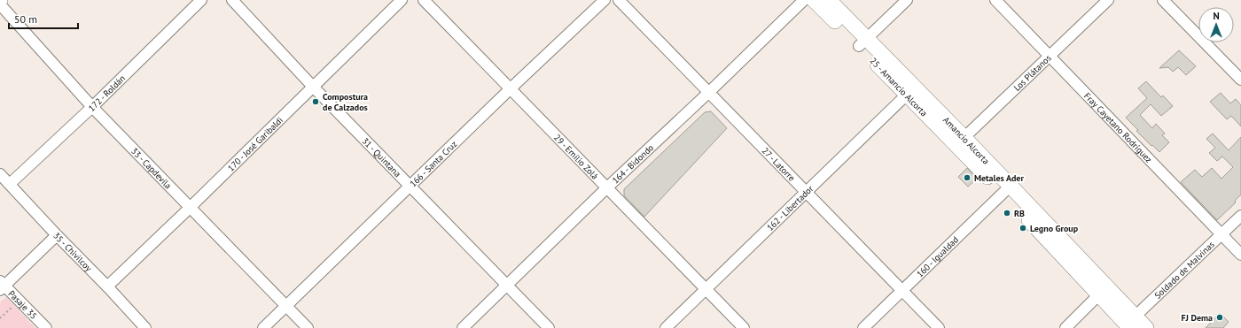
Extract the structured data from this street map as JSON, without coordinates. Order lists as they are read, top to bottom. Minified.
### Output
{"streets":{"main road":["25 - Amancio Alcorta"],"street":["Los Plátanos","172 - Roldán","Fray Cayetano Rodríguez","170 - José Garibaldi","31 - Quintana","29 - Emilio Zolá","166 - Santa Cruz","164 - Bidondo","27 - Latorre","33 - Capdevila","162 - Libertador","35 - Chivilcoy","160 - Igualdad","Soldado de Malvinas","Pasaje 35"]},"crossings":[["Los Plátanos","25 - Amancio Alcorta"],["Los Plátanos","Fray Cayetano Rodríguez"],["25 - Amancio Alcorta","162 - Libertador"],["25 - Amancio Alcorta","160 - Igualdad"],["172 - Roldán","33 - Capdevila"],["172 - Roldán","35 - Chivilcoy"],["Fray Cayetano Rodríguez","Soldado de Malvinas"],["170 - José Garibaldi","31 - Quintana"],["170 - José Garibaldi","33 - Capdevila"],["170 - José Garibaldi","35 - Chivilcoy"],["31 - Quintana","166 - Santa Cruz"],["31 - Quintana","164 - Bidondo"],["29 - Emilio Zolá","166 - Santa Cruz"],["29 - Emilio Zolá","164 - Bidondo"],["29 - Emilio Zolá","162 - Libertador"],["166 - Santa Cruz","33 - Capdevila"],["164 - Bidondo","27 - Latorre"],["27 - Latorre","162 - Libertador"],["27 - Latorre","160 - Igualdad"]],"places":["Compostura de Calzados","Metales Ader","RB","Legno Group","FJ Dema"],"scale_bar":"50 m","north":"top"}
